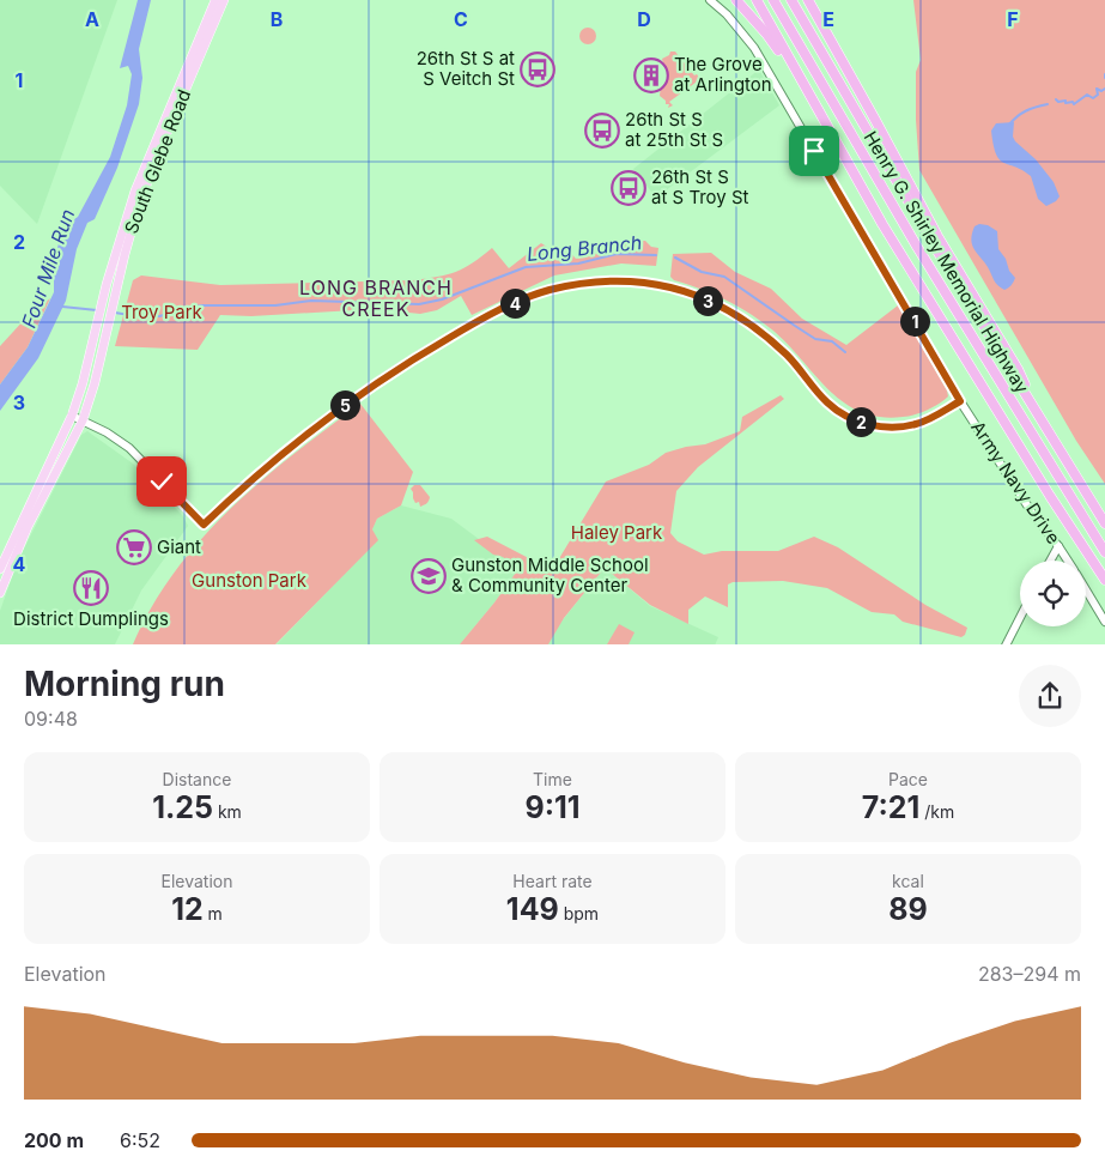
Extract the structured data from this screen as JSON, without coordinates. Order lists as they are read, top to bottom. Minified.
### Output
{"streets":{"highway":["Henry G. Shirley Memorial Highway"],"main road":["South Glebe Road"],"street":["Army Navy Drive"]},"districts":["LONG BRANCH CREEK"],"water":["Long Branch","Four Mile Run"],"parks":["Troy Park","Haley Park","Gunston Park"],"places":{"bus stop":["26th St S at S Veitch St","26th St S at 25th St S","26th St S at S Troy St"],"building":["The Grove at Arlington"],"supermarket":["Giant"],"school or university":["Gunston Middle School & Community Center"],"restaurant":["District Dumplings"]},"page":{"pins":["3","4","1","5","2"],"heading":["Morning run","09:48"],"stats":[["Distance","1.25 km"],["Time","9:11"],["Pace","7:21 /km"],["Elevation","12 m"],["Heart rate","149 bpm"],["kcal","89"]],"chart":["Elevation","283–294 m"],"list":[{"name":"200 m","note":"6:52"}]},"grid":{"columns":["A","B","C","D","E","F"],"rows":["1","2","3","4"]}}
